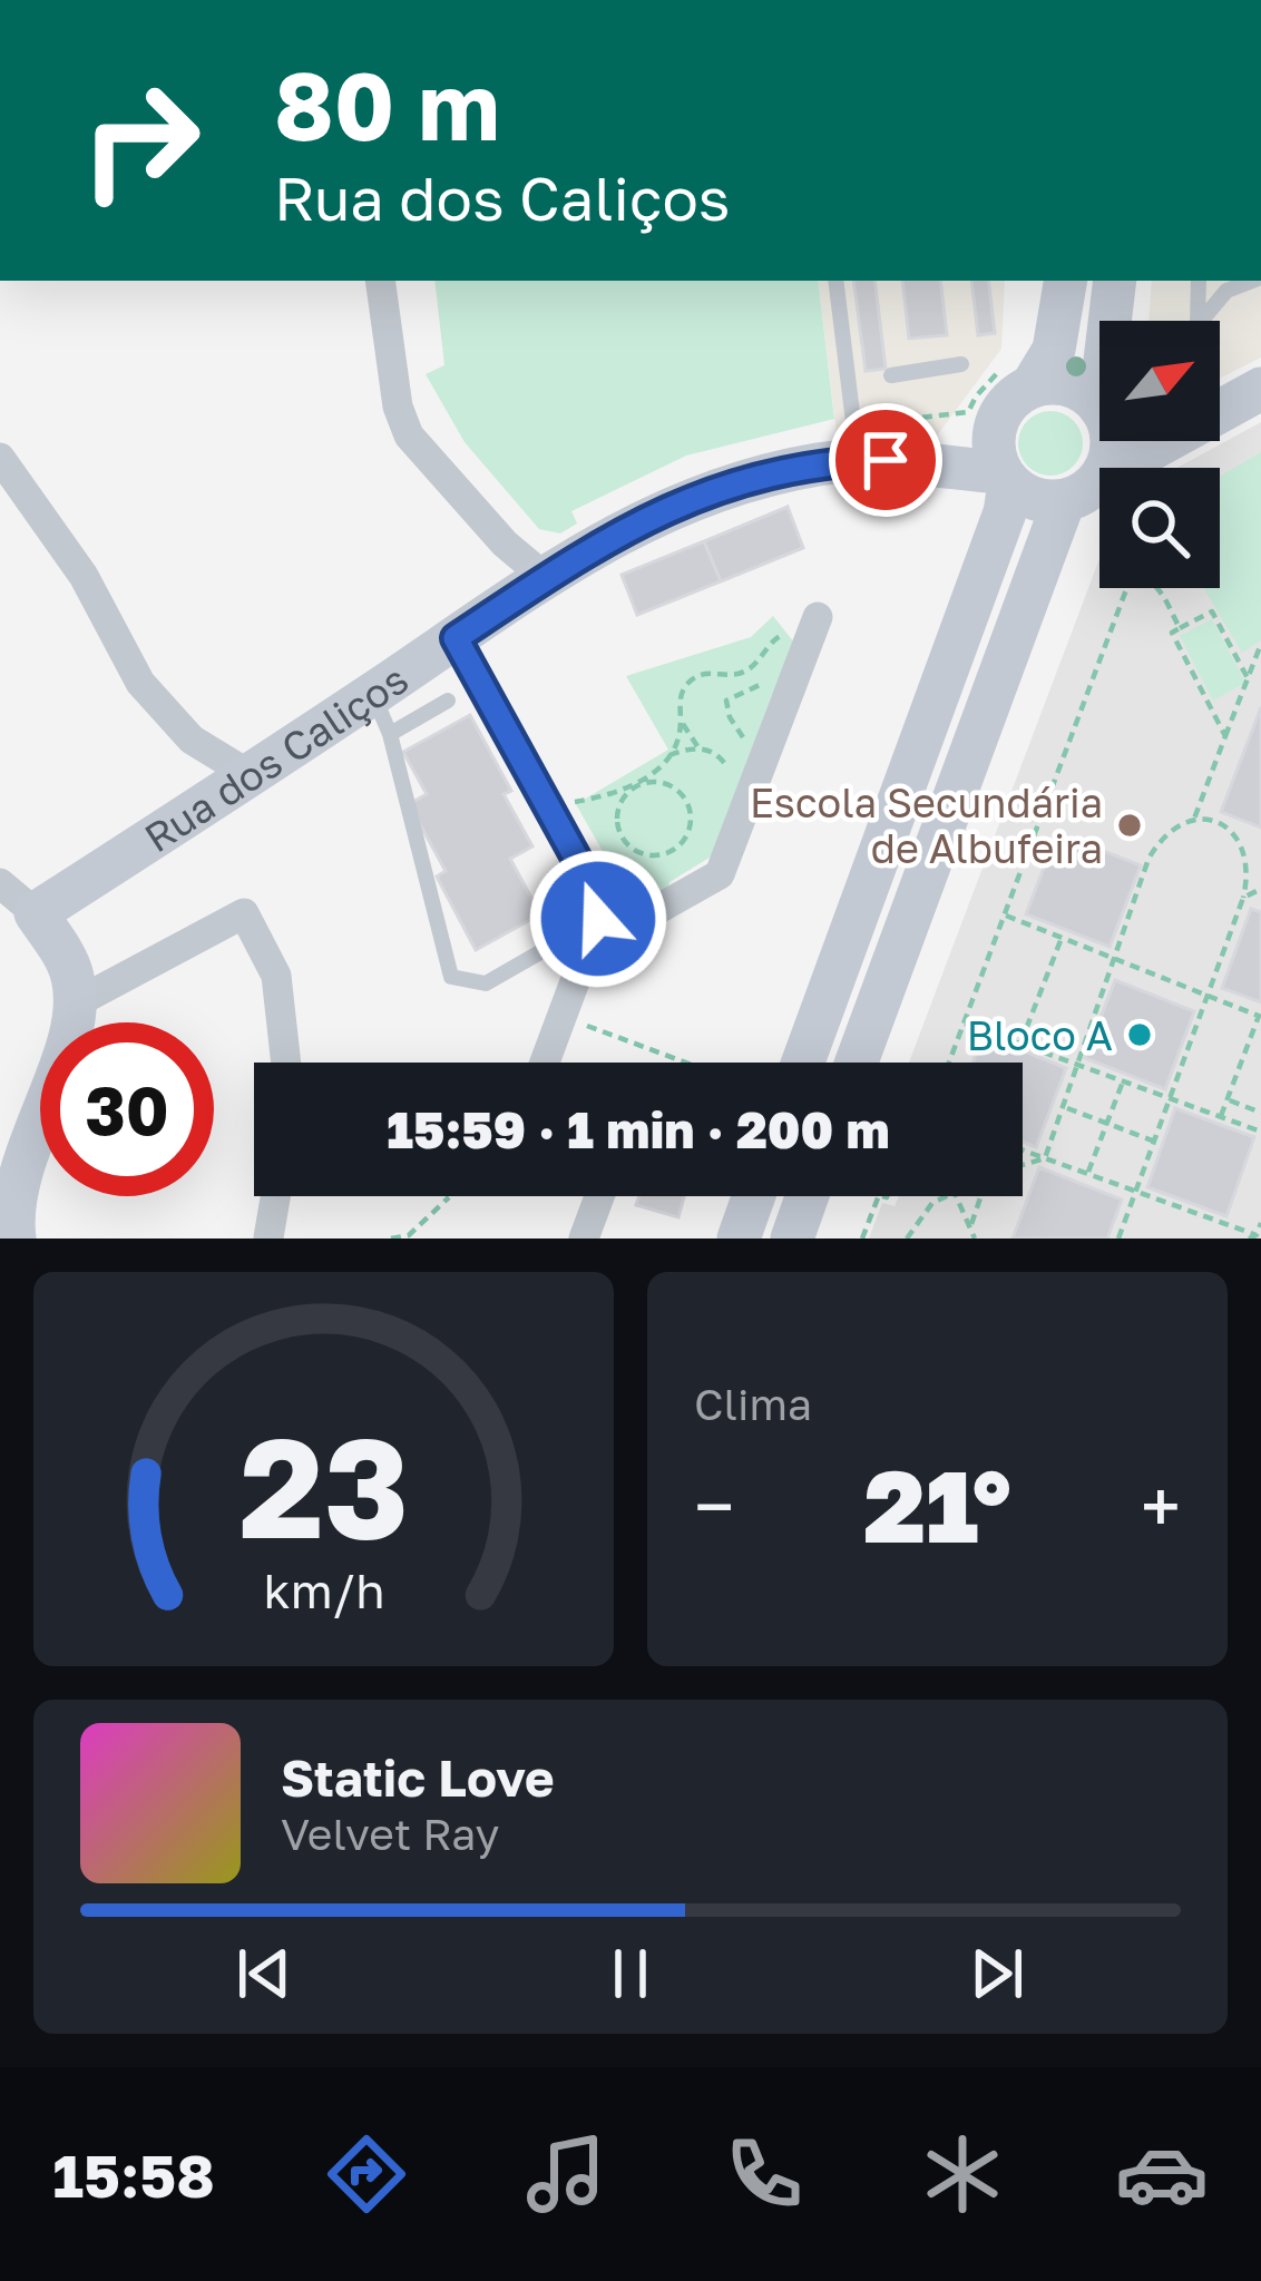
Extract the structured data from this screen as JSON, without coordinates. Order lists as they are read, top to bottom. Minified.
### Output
{"streets":{"main road":["Rua dos Caliços"]},"places":["Escola Secundária de Albufeira","Bloco A"],"north":"top right","page":{"turn":["80 m","Rua dos Caliços"],"limit":"30","trip":"15:59 · 1 min · 200 m","tile":"Clima","heat":["−","21°","+"],"song":["Static Love","Velvet Ray"],"tabs":"15:58","gauge":["23","km/h"]}}
